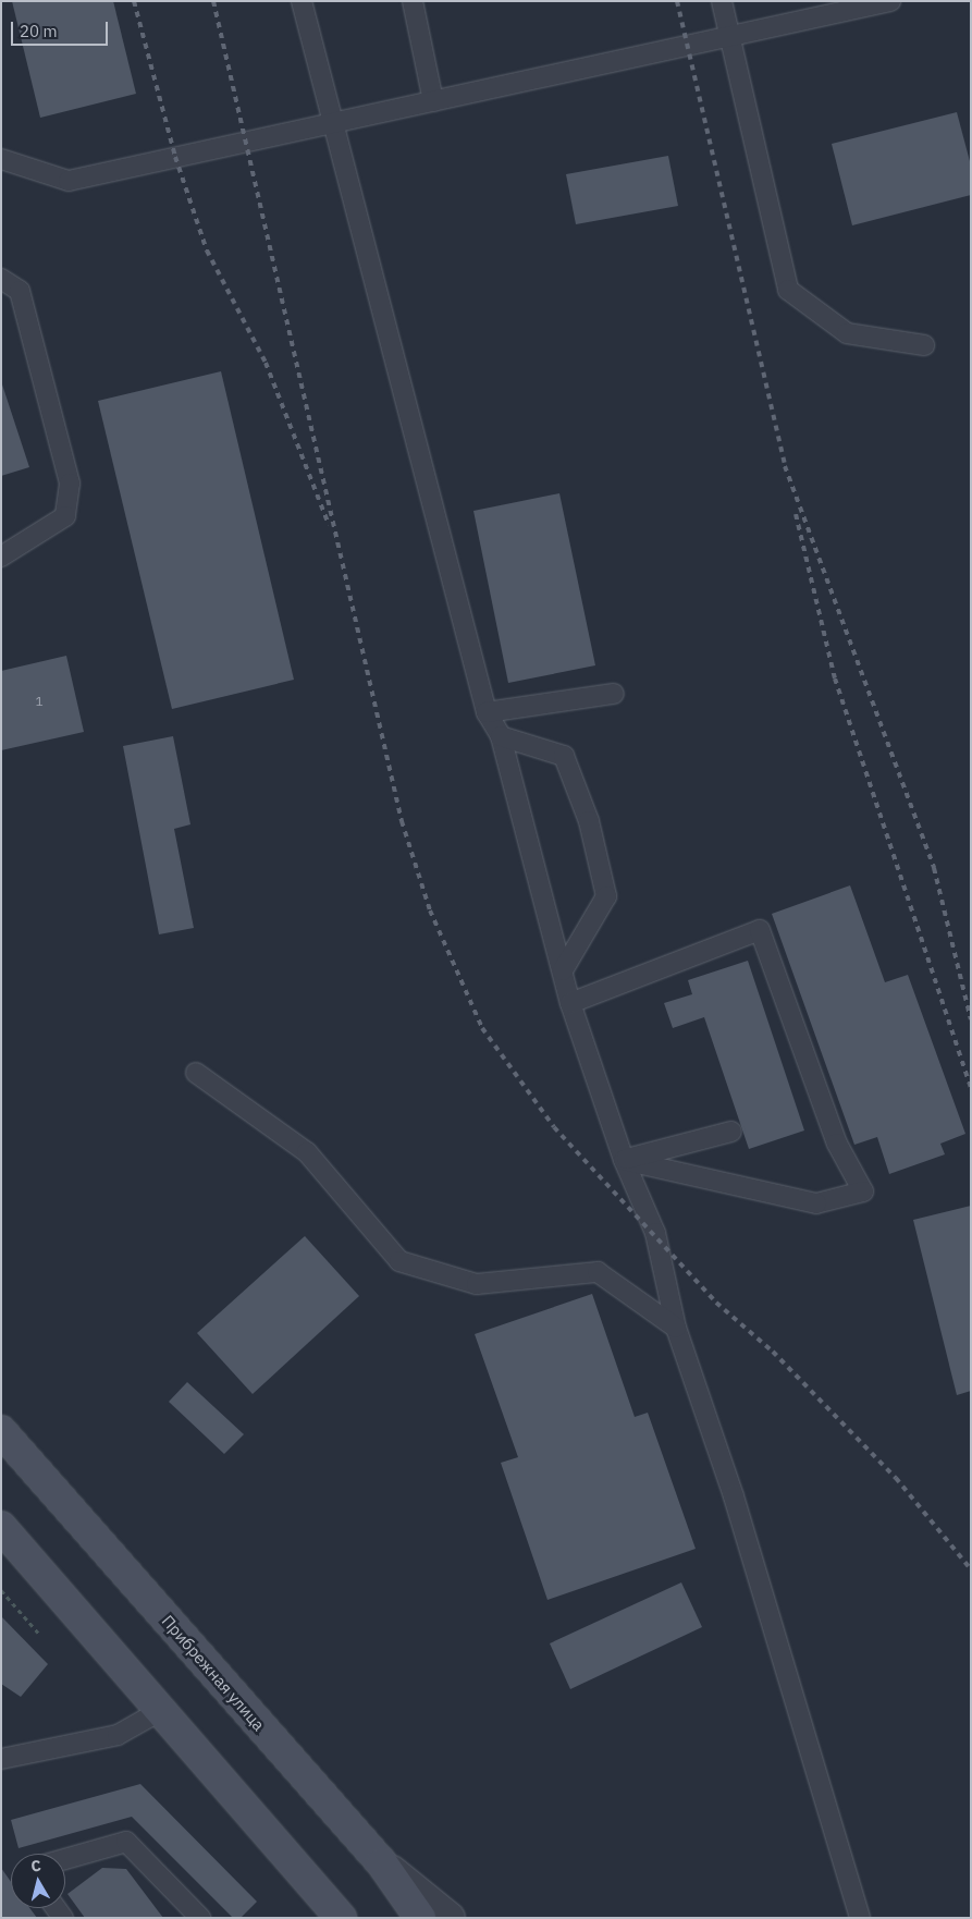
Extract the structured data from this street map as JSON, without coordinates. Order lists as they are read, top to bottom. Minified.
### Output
{"streets":{"main road":["Прибрежная улица"]},"house_numbers":["1"],"scale_bar":"20 m","north":"top"}
